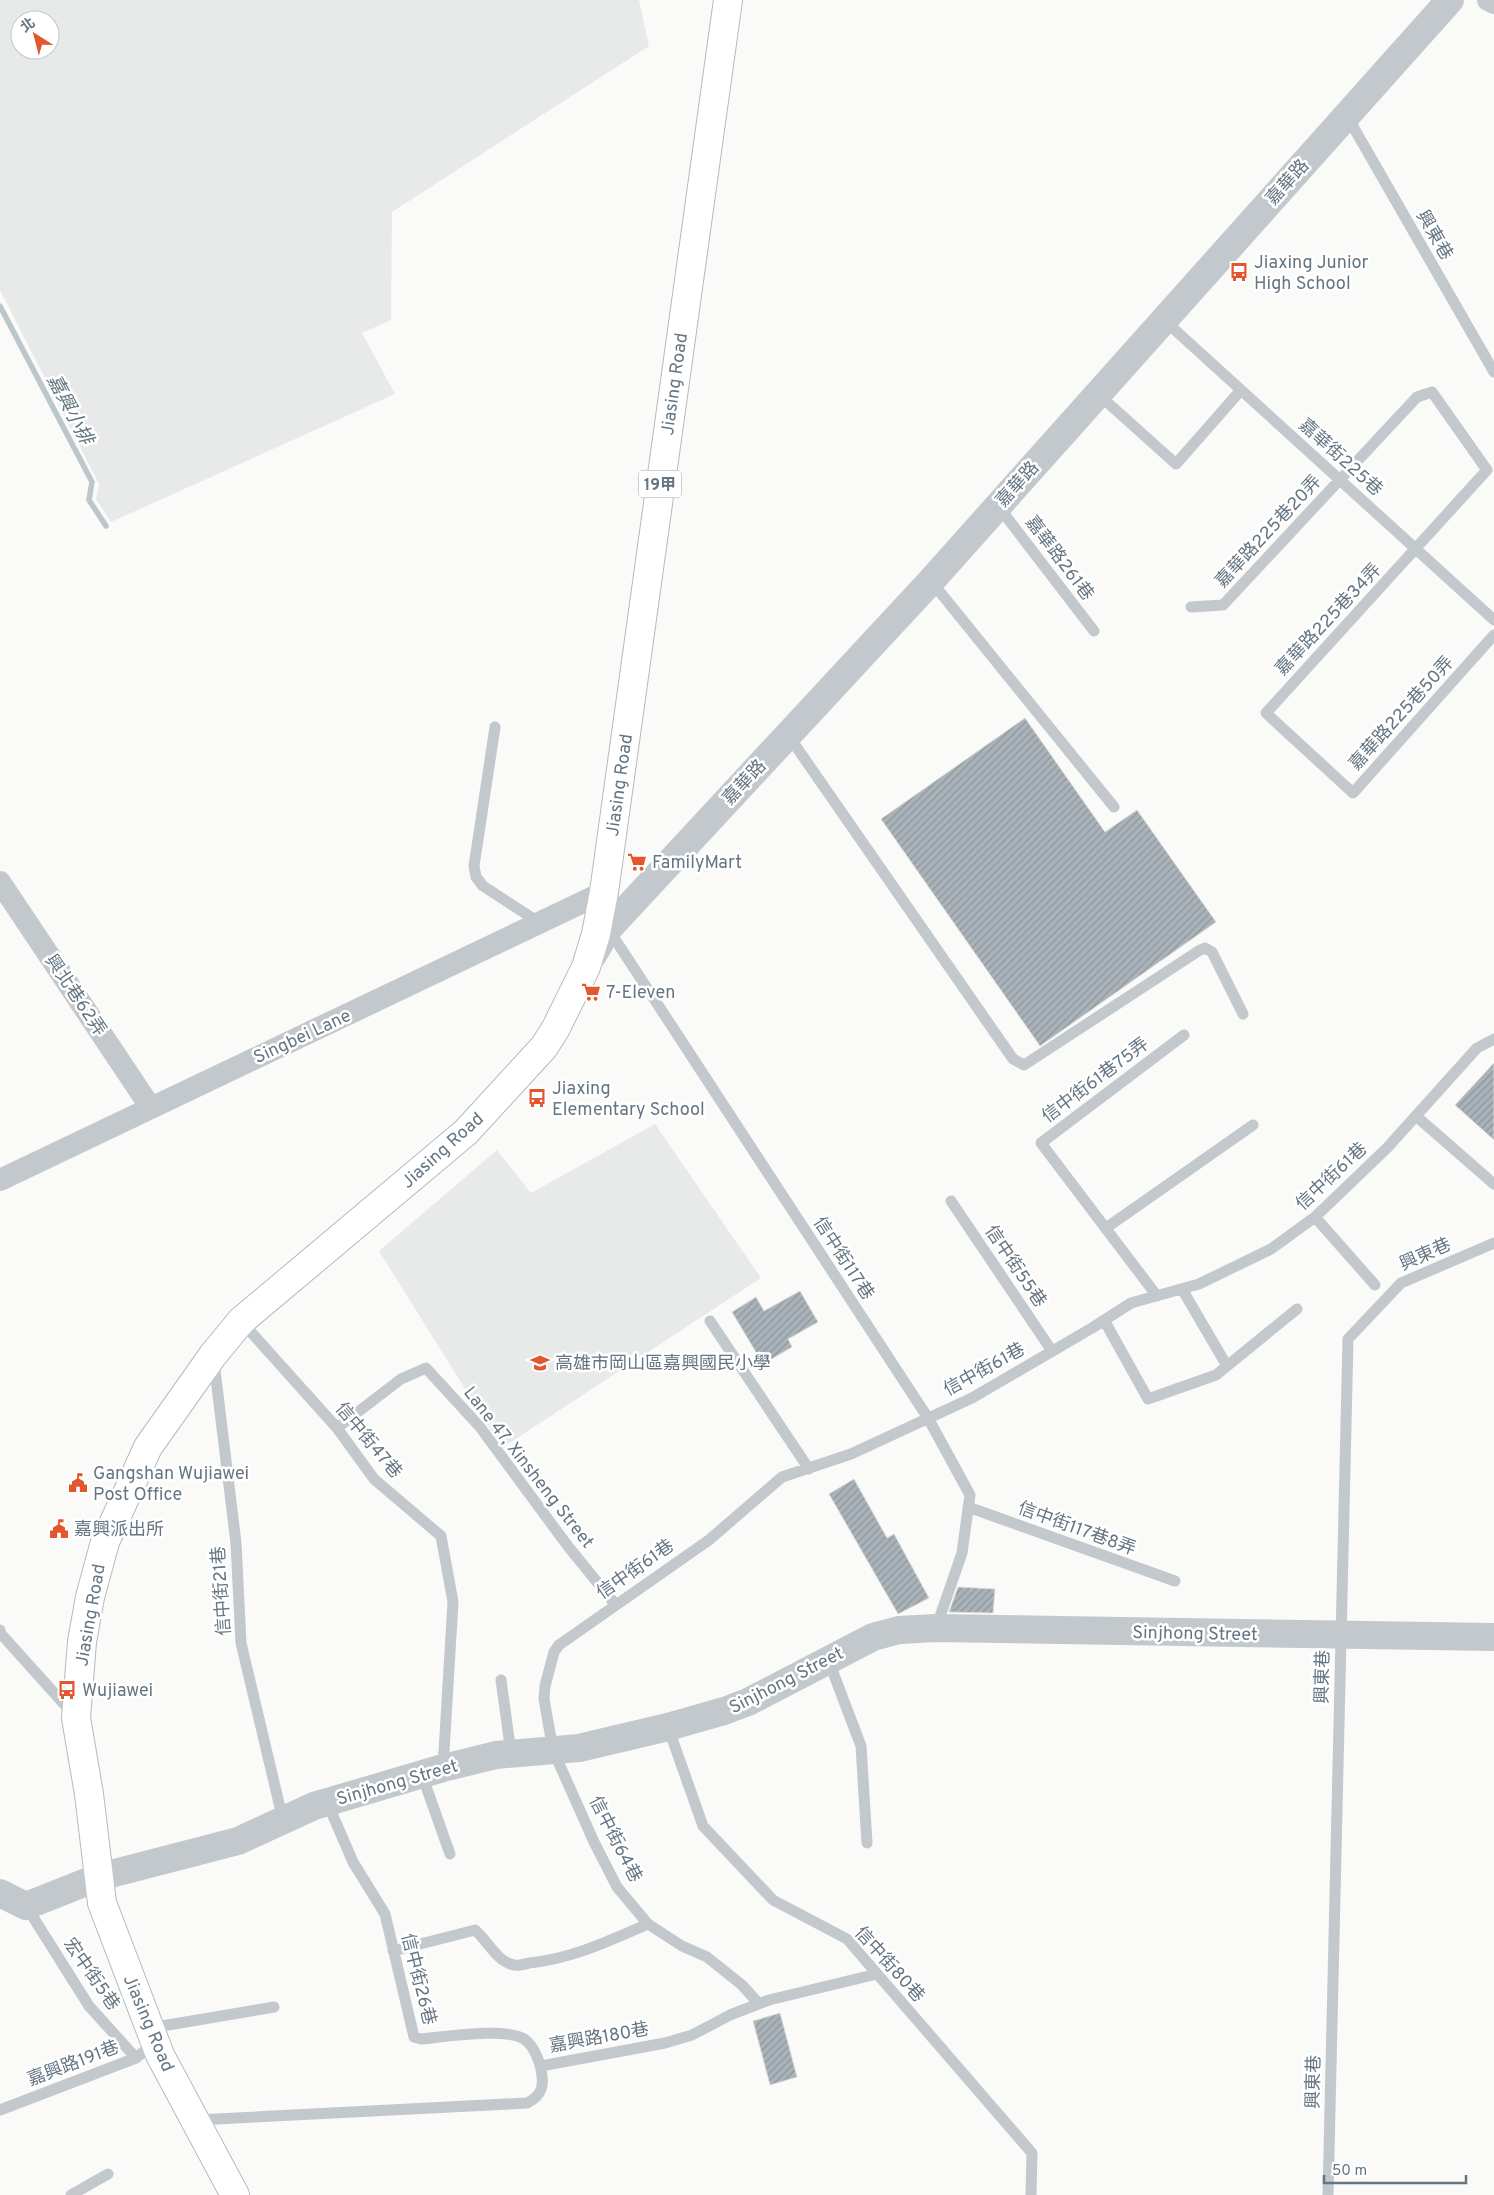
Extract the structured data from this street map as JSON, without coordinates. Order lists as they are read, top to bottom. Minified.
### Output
{"streets":{"main road":["Jiasing Road","19甲"],"street":["嘉華路","興北巷62弄","Singbei Lane","Sinjhong Street"],"lane":["興東巷","嘉華街225巷","嘉華路225巷20弄","嘉華路261巷","嘉華路225巷34弄","嘉華路225巷50弄","信中街61巷75弄","信中街61巷","信中街117巷","信中街55巷","信中街47巷","Lane 47, Xinsheng Street","信中街117巷8弄","信中街21巷","信中街64巷","信中街80巷","宏中街5巷","信中街26巷","嘉興路180巷","嘉興路191巷"]},"crossings":[["嘉華路","興東巷"],["嘉華路","Jiasing Road"],["嘉華路","嘉華街225巷"],["嘉華路","嘉華路261巷"],["嘉華路","信中街117巷"],["興東巷","Sinjhong Street"],["Jiasing Road","Singbei Lane"],["Jiasing Road","信中街47巷"],["Jiasing Road","信中街21巷"],["Jiasing Road","Sinjhong Street"],["Jiasing Road","宏中街5巷"],["Jiasing Road","嘉興路180巷"],["Jiasing Road","嘉興路191巷"],["嘉華街225巷","嘉華路225巷20弄"],["嘉華街225巷","嘉華路225巷34弄"],["嘉華路225巷20弄","嘉華路225巷34弄"],["嘉華路225巷34弄","嘉華路225巷50弄"],["興北巷62弄","Singbei Lane"],["信中街61巷75弄","信中街61巷"],["信中街61巷","信中街117巷"],["信中街61巷","信中街55巷"],["信中街61巷","Lane 47, Xinsheng Street"],["信中街61巷","Sinjhong Street"],["信中街61巷","信中街64巷"],["信中街117巷","信中街117巷8弄"],["信中街117巷","Sinjhong Street"],["信中街47巷","Lane 47, Xinsheng Street"],["信中街47巷","Sinjhong Street"],["信中街21巷","Sinjhong Street"],["Sinjhong Street","信中街64巷"],["Sinjhong Street","信中街80巷"],["Sinjhong Street","宏中街5巷"],["Sinjhong Street","信中街26巷"],["信中街64巷","嘉興路180巷"],["信中街80巷","嘉興路180巷"],["宏中街5巷","嘉興路191巷"],["信中街26巷","嘉興路180巷"]],"water":["嘉興小排"],"places":{"bus stop":["Jiaxing Junior High School","Jiaxing Elementary School","Wujiawei"],"supermarket":["FamilyMart","7-Eleven"],"school or university":["高雄市岡山區嘉興國民小學"],"public building":["Gangshan Wujiawei Post Office","嘉興派出所"]},"scale_bar":"50 m","north":"top left"}
